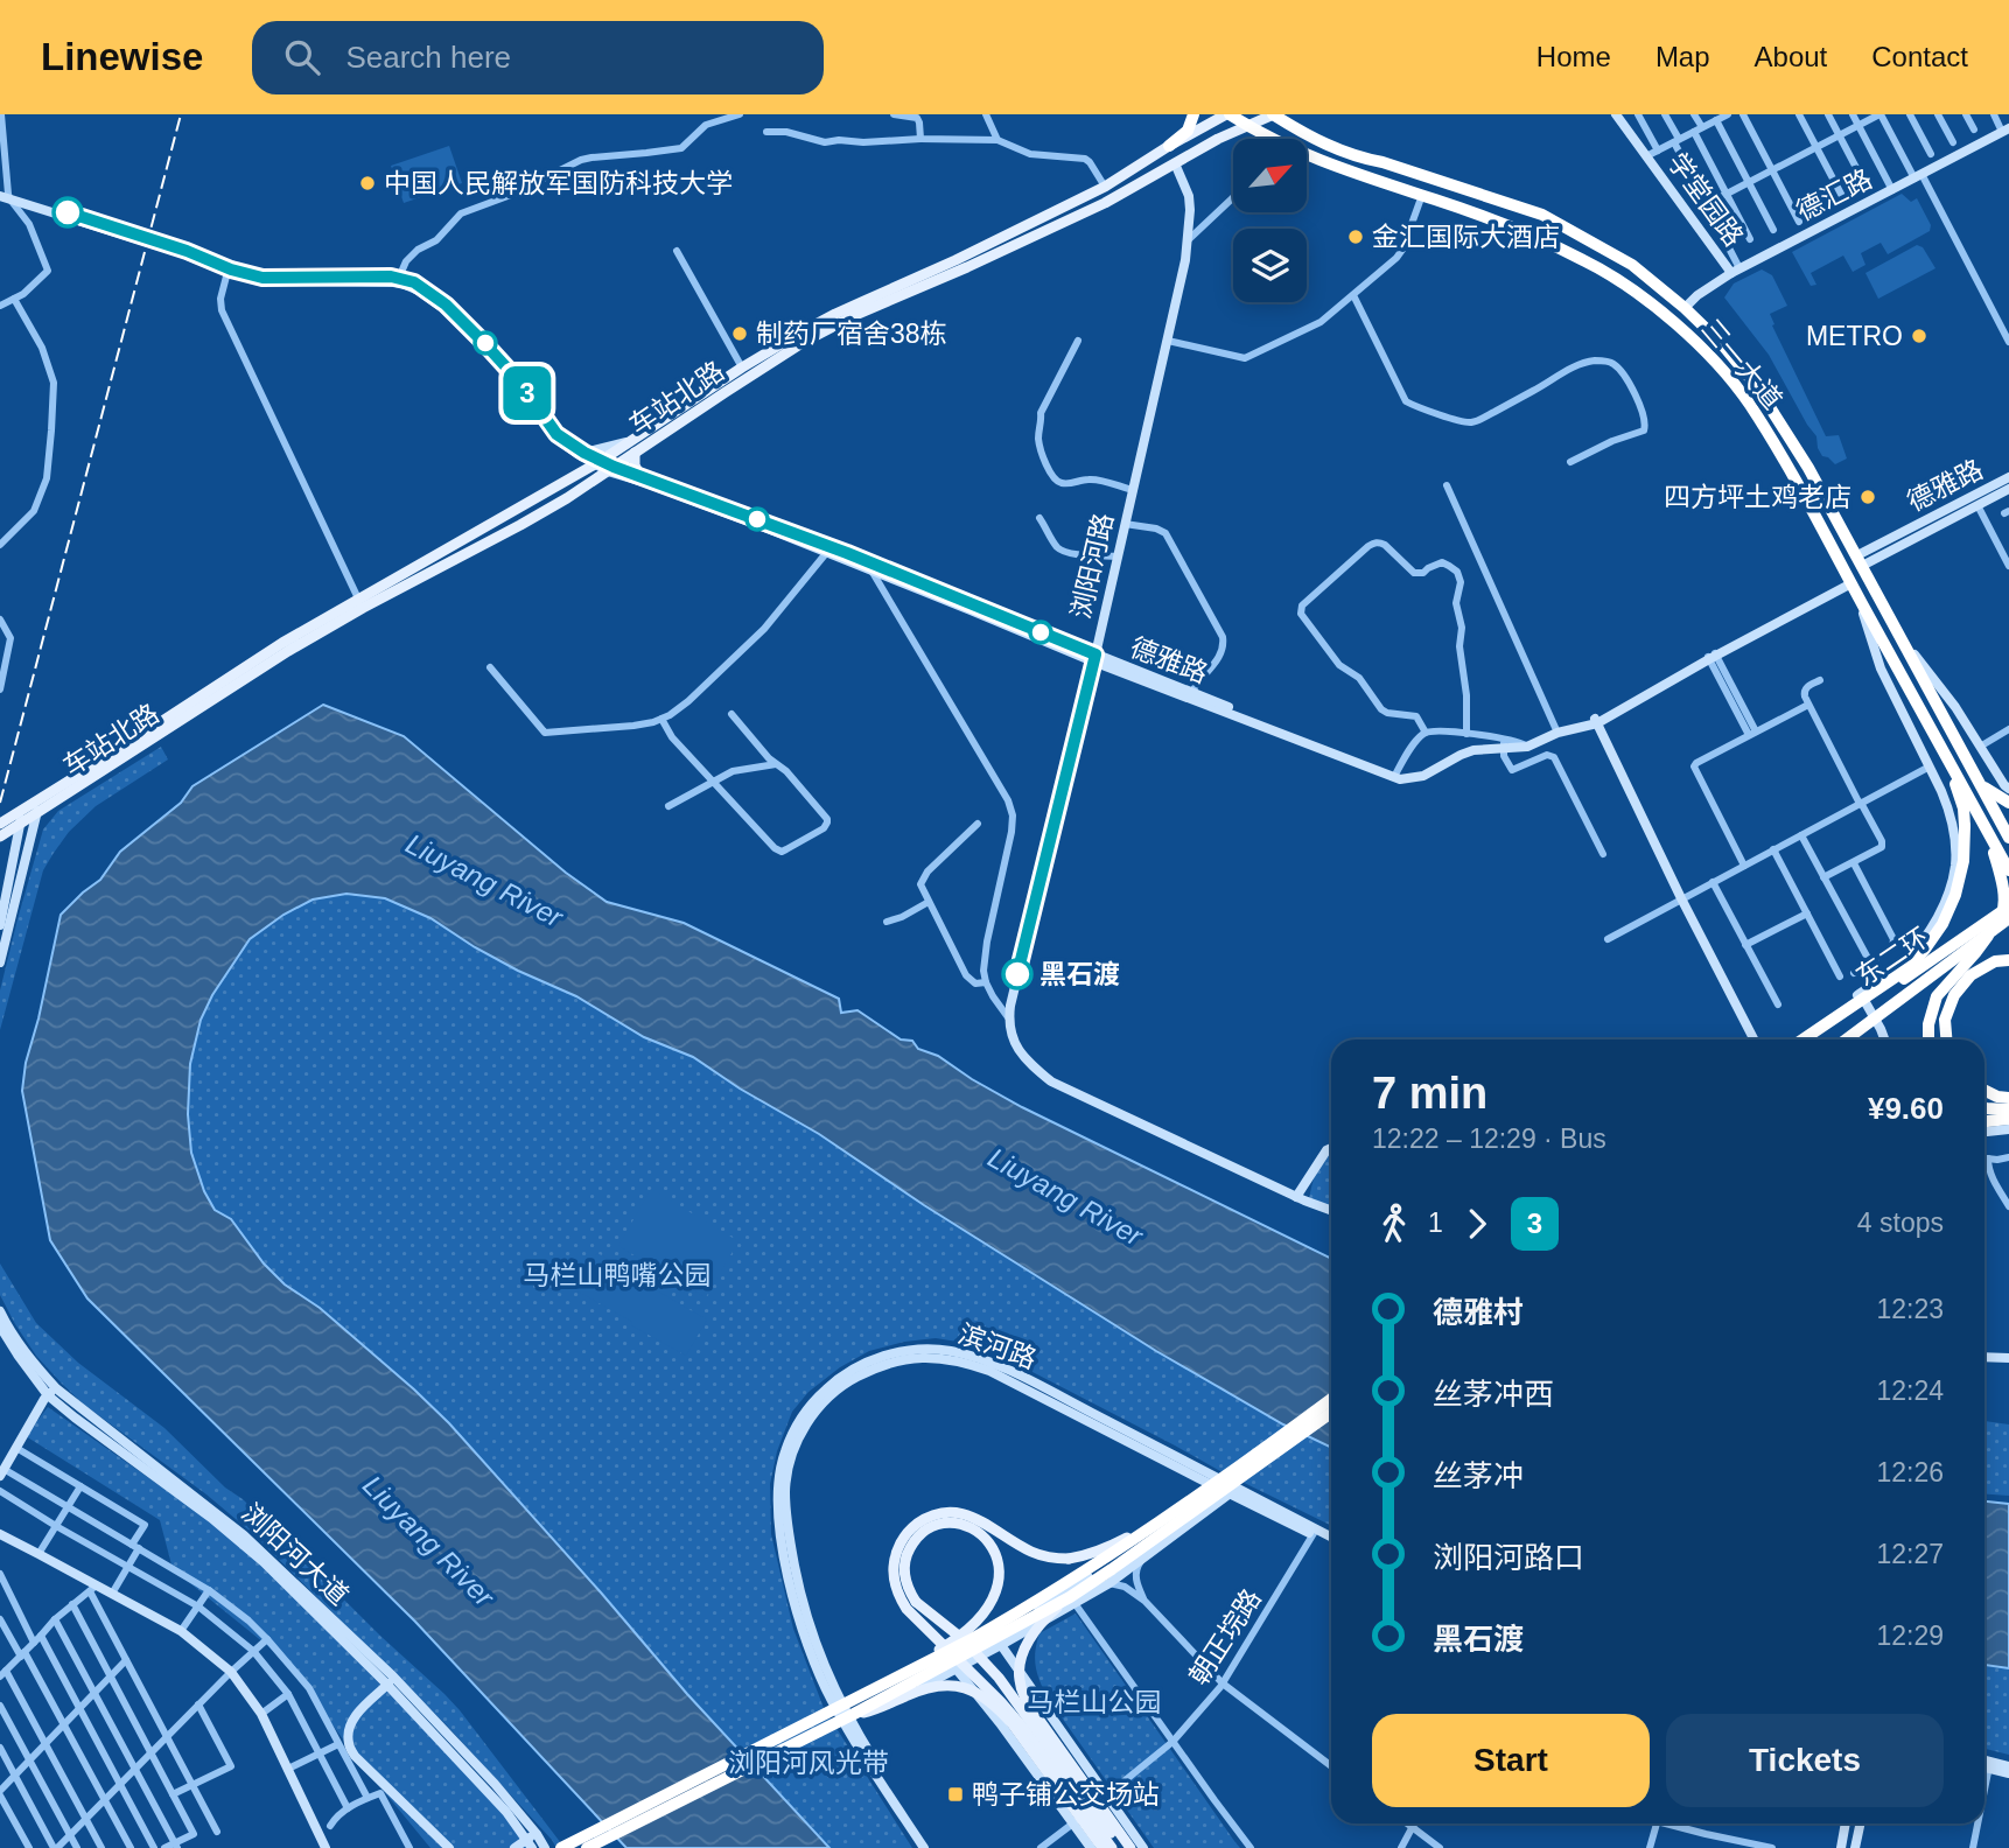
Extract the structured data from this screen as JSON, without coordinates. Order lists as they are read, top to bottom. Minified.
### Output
{"streets":{"highway":["三一大道","东二环"],"main road":["车站北路"],"street":["德汇路","学堂园路","德雅路","浏阳河路","滨河路","浏阳河大道","朝正垸路"]},"crossings":[["德汇路","学堂园路"],["德汇路","三一大道"],["三一大道","车站北路"],["三一大道","德雅路"],["车站北路","德雅路"],["车站北路","浏阳河路"],["德雅路","浏阳河路"],["滨河路","朝正垸路"]],"water":["Liuyang River"],"parks":["马栏山鸭嘴公园","马栏山公园","浏阳河风光带"],"places":{"other":["中国人民解放军国防科技大学","金汇国际大酒店","制药厂宿舍38栋","METRO","四方坪土鸡老店","黑石渡"],"transit":["鸭子铺公交场站"]},"lines":["bus line 3"],"north":"top right","page":{"header":"Linewise","search":"Search here","nav":["Home","Map","About","Contact"],"on_map":"3","heading":["7 min","12:22 – 12:29 · Bus","¥9.60"],"legs":["1","3","4 stops"],"list":[{"name":"德雅村","value":"12:23"},{"name":"丝茅冲西","value":"12:24"},{"name":"丝茅冲","value":"12:26"},{"name":"浏阳河路口","value":"12:27"},{"name":"黑石渡","value":"12:29"}],"buttons":["Start","Tickets"]}}
